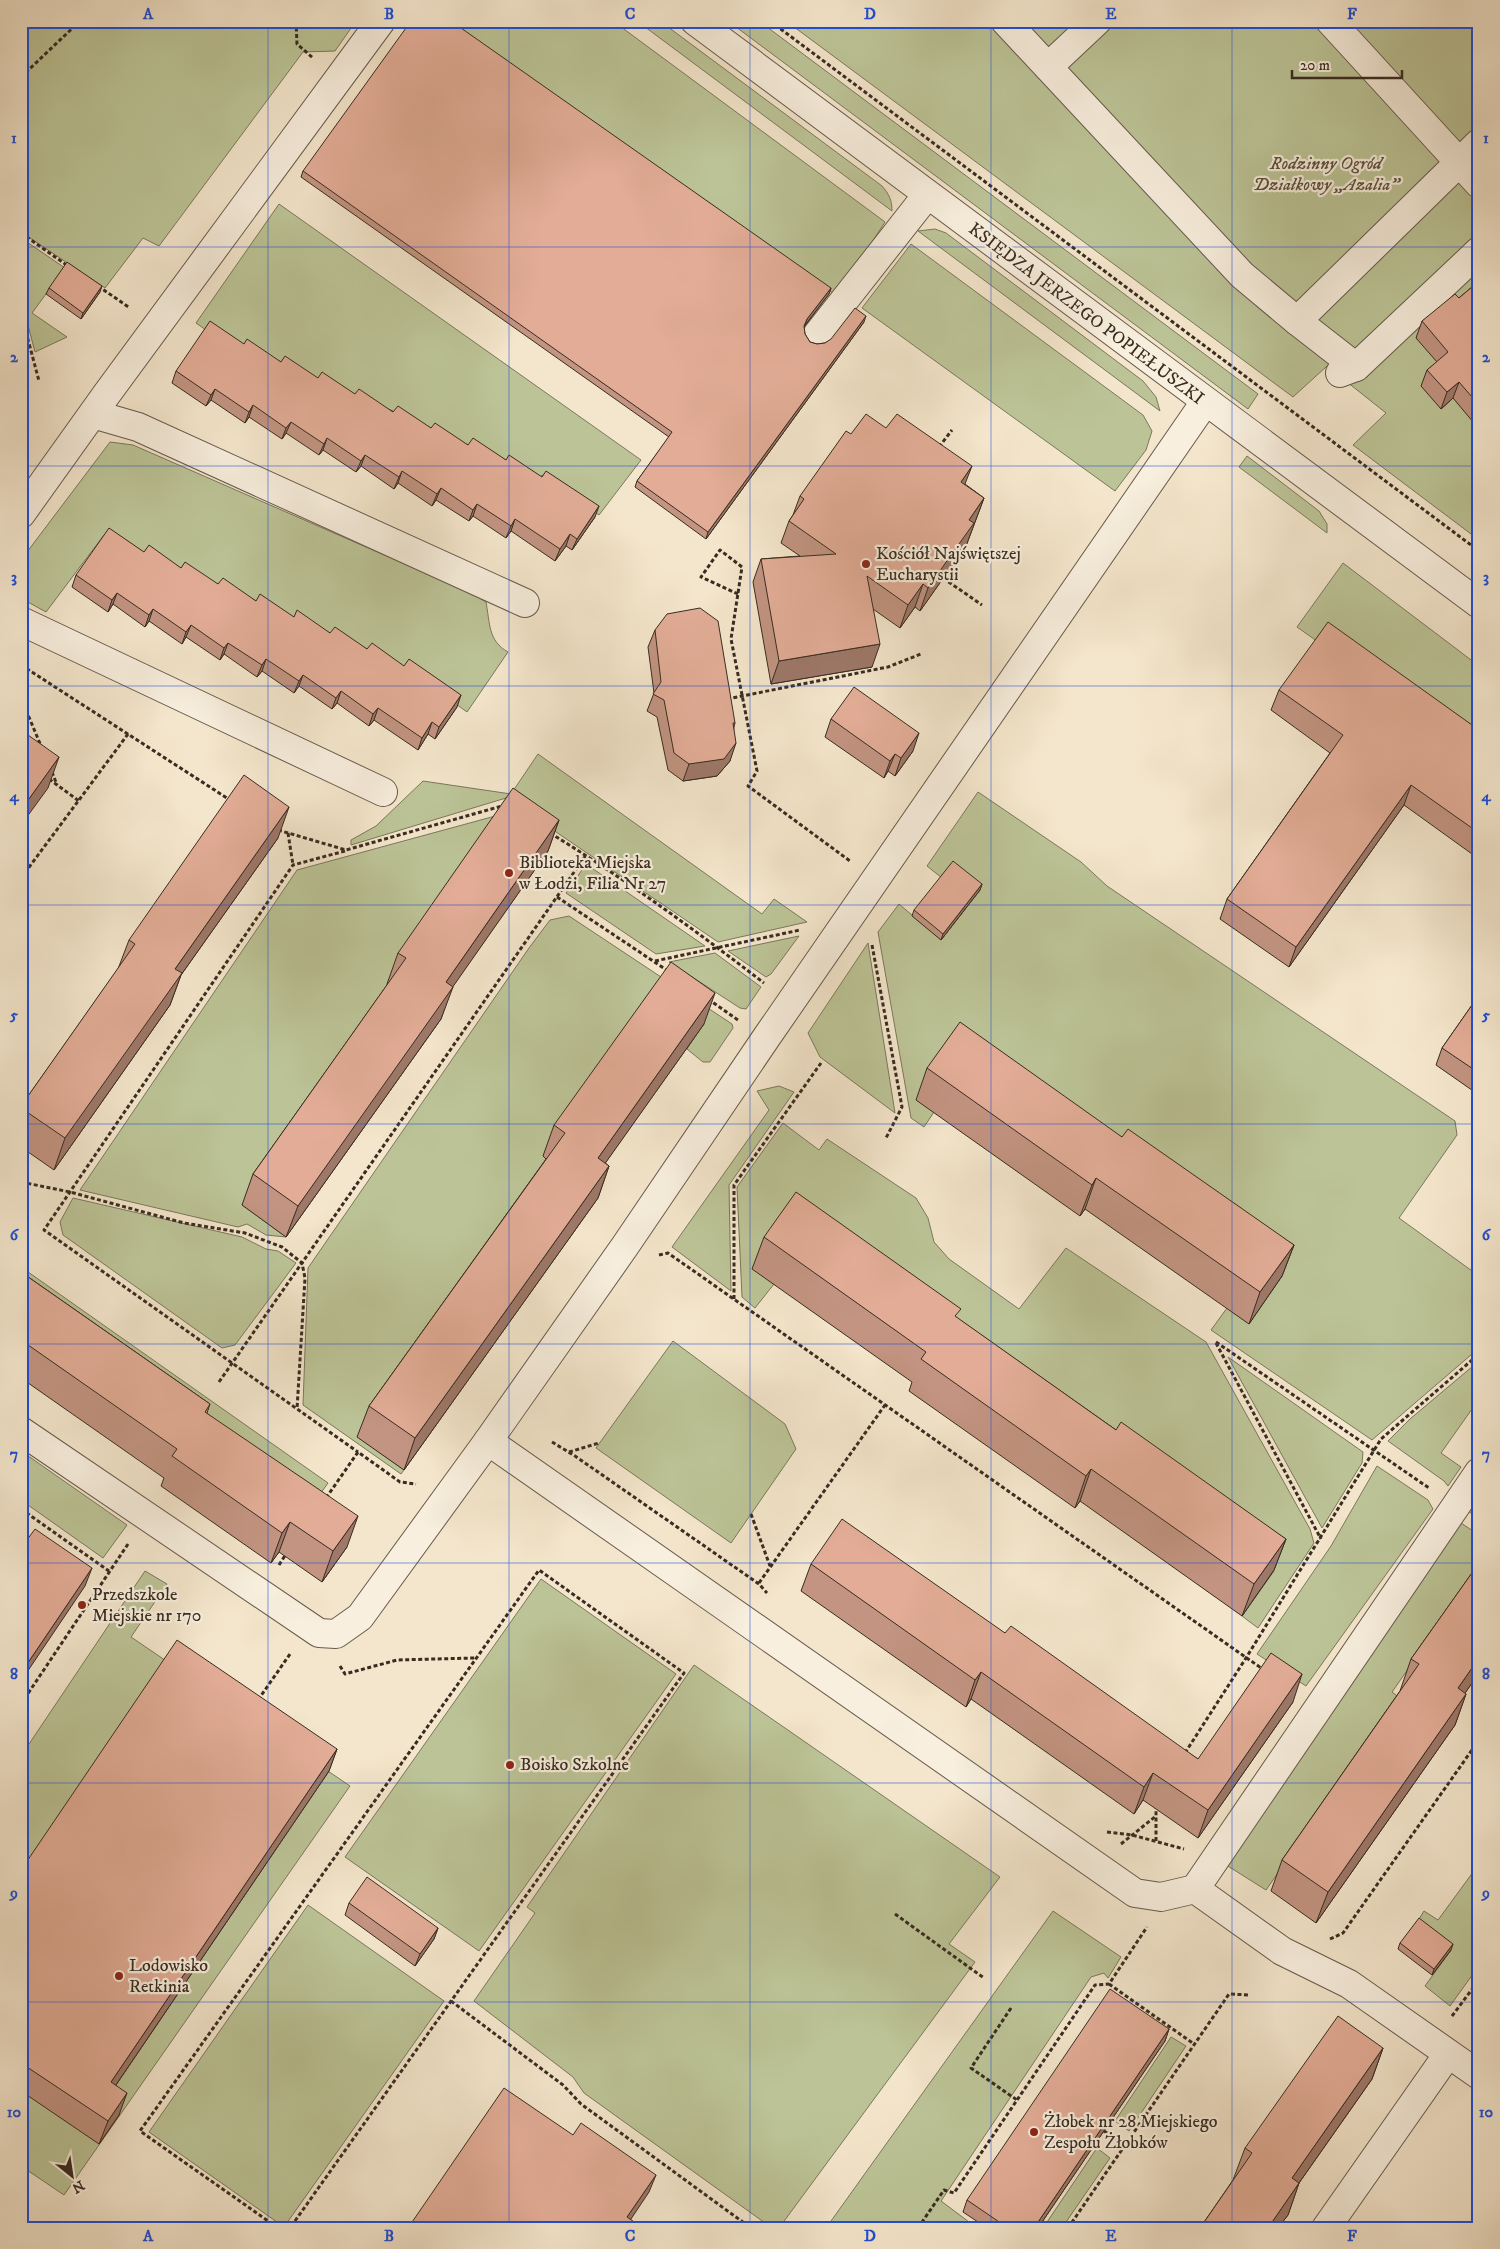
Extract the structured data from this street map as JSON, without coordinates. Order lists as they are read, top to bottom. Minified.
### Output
{"streets":{"street":["KSIĘDZA JERZEGO POPIEŁUSZKI"]},"parks":["Rodzinny Ogród Działkowy „Azalia”"],"places":["Kościół Najświętszej Eucharystii","Biblioteka Miejska w Łodzi, Filia Nr 27","Przedszkole Miejskie nr 170","Boisko Szkolne","Lodowisko Retkinia","Żłobek nr 28 Miejskiego Zespołu Żłobków"],"scale_bar":"20 m","north":"bottom right","grid":{"columns":["A","B","C","D","E","F"],"rows":["1","2","3","4","5","6","7","8","9","10"]}}
